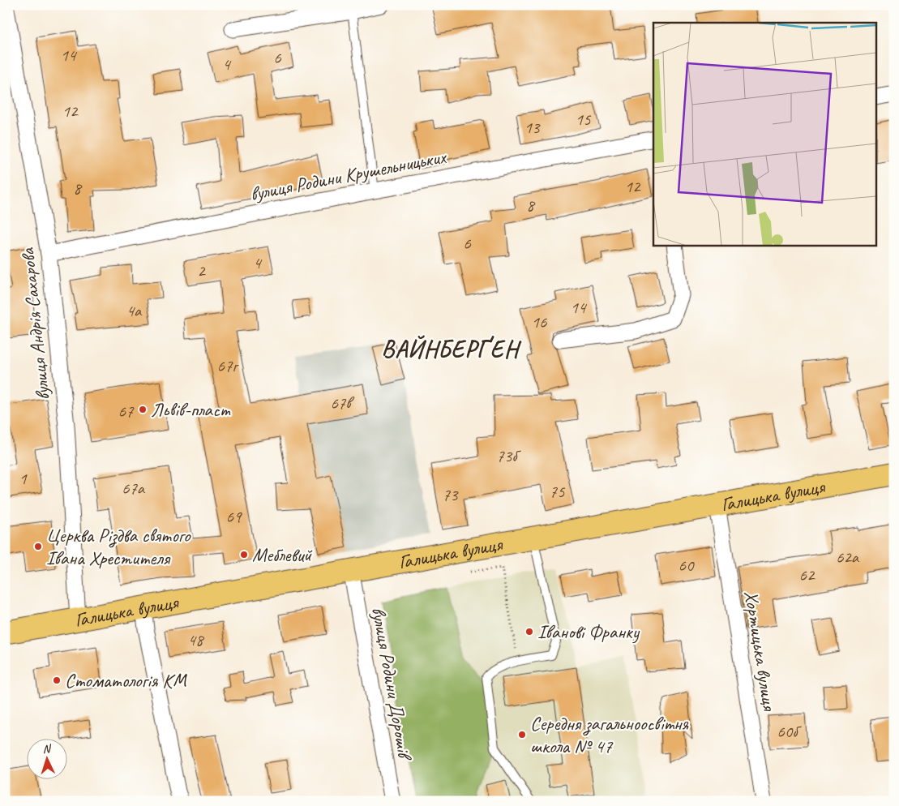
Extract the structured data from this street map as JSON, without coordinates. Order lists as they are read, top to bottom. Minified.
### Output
{"streets":{"main road":["Галицька вулиця"],"street":["вулиця Родини Крушельницьких","вулиця Андрія Сахарова","Хортицька вулиця","вулиця Родини Дорошів"]},"crossings":[["вулиця Родини Крушельницьких","вулиця Андрія Сахарова"],["вулиця Андрія Сахарова","Галицька вулиця"],["Галицька вулиця","Хортицька вулиця"],["Галицька вулиця","вулиця Родини Дорошів"]],"districts":["ВАЙНБЕРҐЕН"],"places":["Львів-пласт","Церква Різдва святого Івана Хрестителя","Меблевий","Іванові Франку","Стоматологія KM","Середня загальноосвітня школа № 47"],"house_numbers":["14","6","4","12","15","13","12","8","8","6","4","2","14","4а","16","67г","67в","67","73б","1","67а","75","73","69","62а","60","62","48","60б"],"north":"top"}
